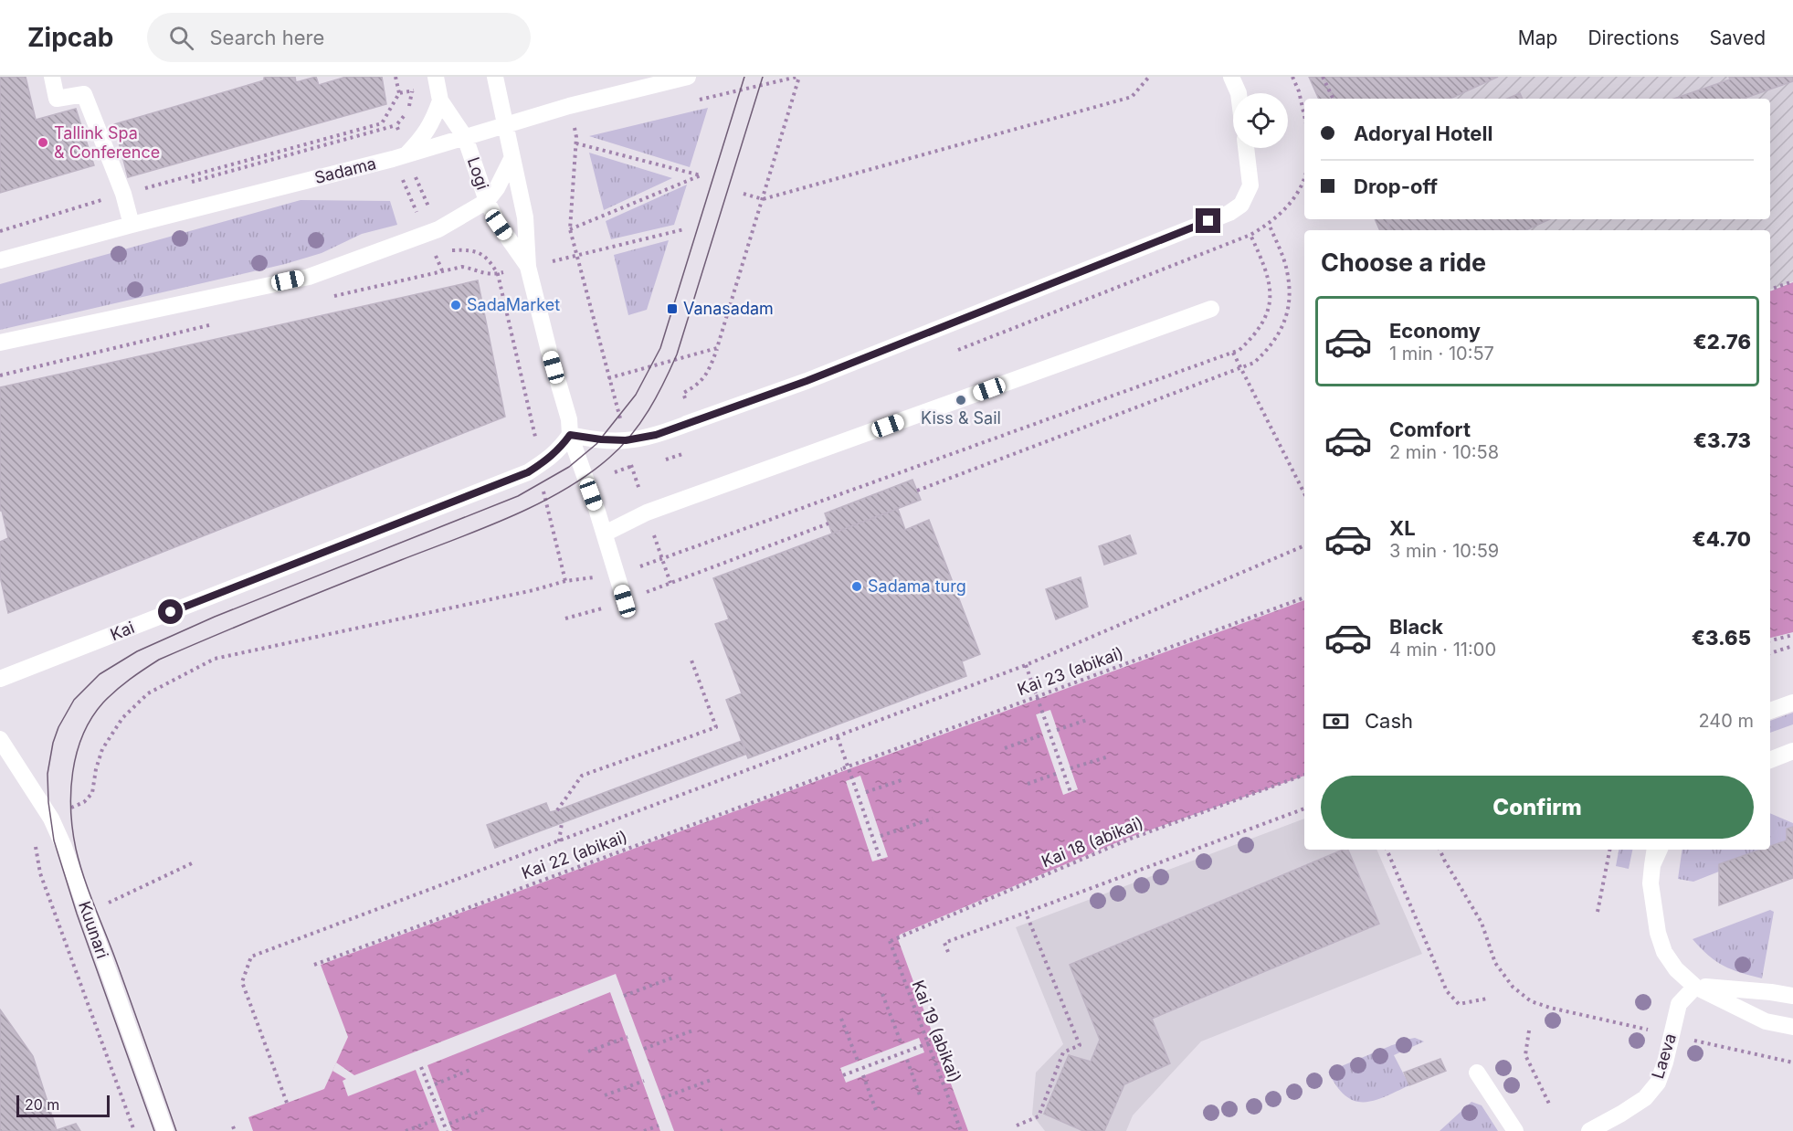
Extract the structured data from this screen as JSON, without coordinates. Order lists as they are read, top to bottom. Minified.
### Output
{"streets":{"street":["Sadama","Logi","Kai","Kuunari","Laeva"],"path":["Kai 23 (abikai)","Kai 18 (abikai)","Kai 22 (abikai)","Kai 19 (abikai)"]},"crossings":[["Sadama","Logi"],["Logi","Kai"],["Kai 23 (abikai)","Kai 22 (abikai)"],["Kai 18 (abikai)","Kai 19 (abikai)"]],"places":{"other":["Tallink Spa & Conference","SadaMarket","Kiss & Sail","Sadama turg"],"transit":["Vanasadam"]},"scale_bar":"20 m","page":{"header":"Zipcab","search":"Search here","nav":["Map","Directions","Saved"],"banner":["Adoryal Hotell","Drop-off"],"heading":"Choose a ride","list":[{"name":"Economy","note":"1 min · 10:57","value":"€2.76"},{"name":"Comfort","note":"2 min · 10:58","value":"€3.73"},{"name":"XL","note":"3 min · 10:59","value":"€4.70"},{"name":"Black","note":"4 min · 11:00","value":"€3.65"}],"pay":["Cash","240 m"],"buttons":"Confirm","scale":"20 m"}}
